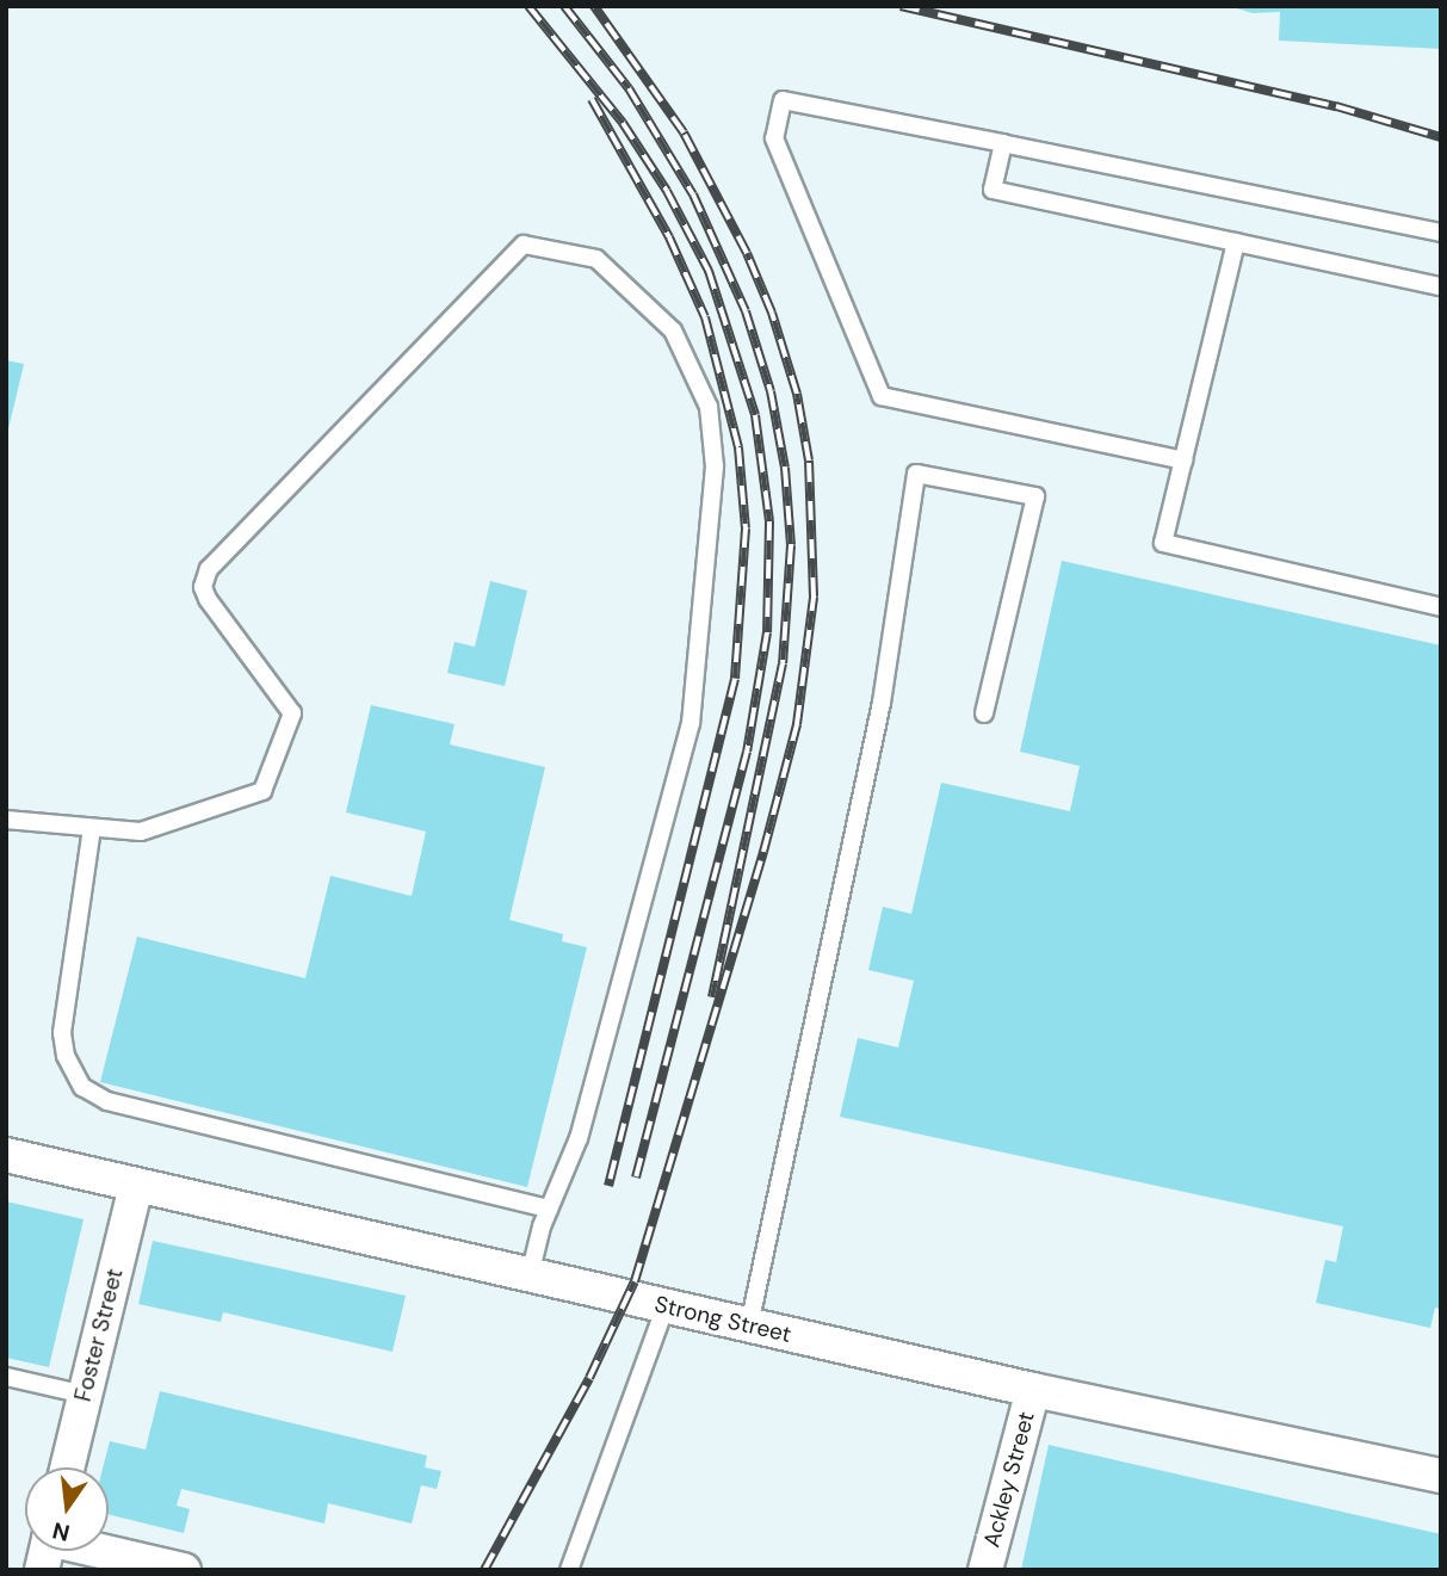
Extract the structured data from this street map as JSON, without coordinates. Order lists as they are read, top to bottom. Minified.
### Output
{"streets":{"street":["Strong Street","Foster Street","Ackley Street"]},"crossings":[["Strong Street","Foster Street"],["Strong Street","Ackley Street"]],"north":"bottom"}
